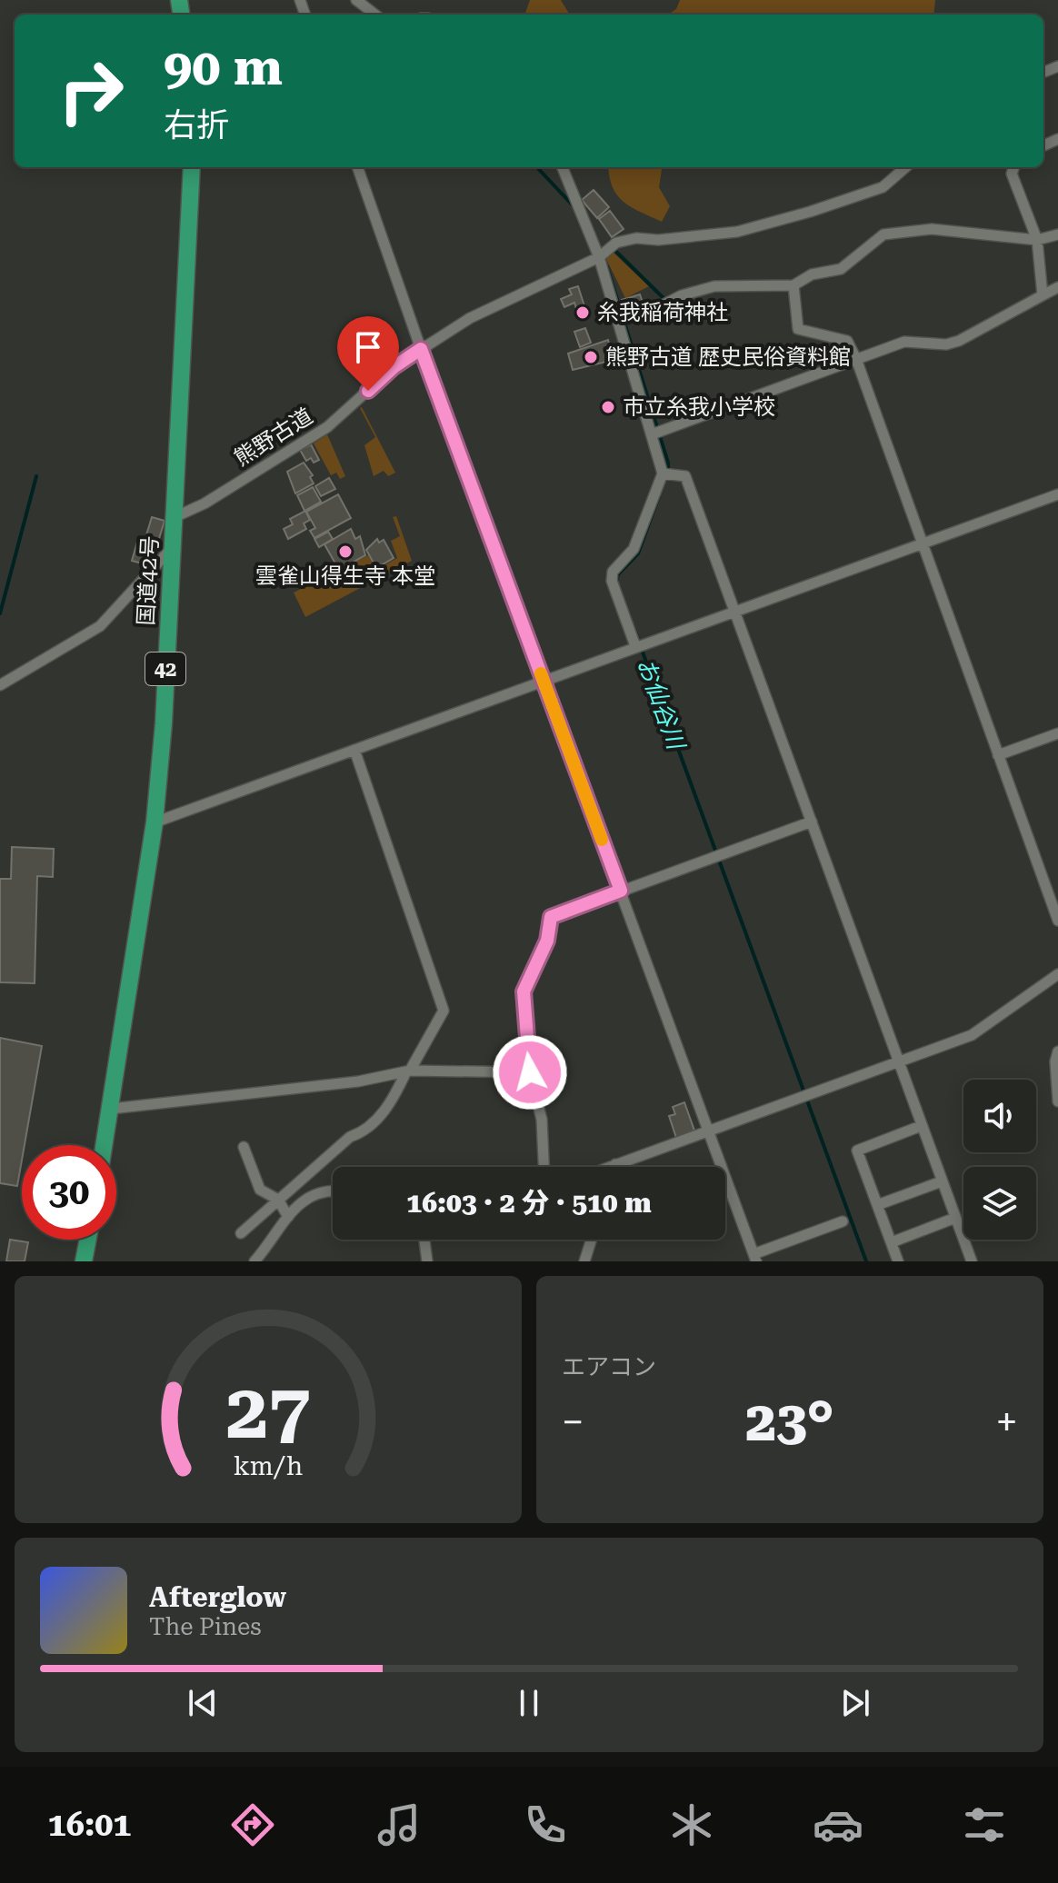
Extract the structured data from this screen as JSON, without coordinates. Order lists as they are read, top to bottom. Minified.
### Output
{"streets":{"highway":["国道42号","42"],"street":["熊野古道"]},"crossings":[["熊野古道","国道42号"]],"water":["お仙谷川"],"places":["糸我稲荷神社","熊野古道 歴史民俗資料館","市立糸我小学校","雲雀山得生寺 本堂"],"page":{"turn":["90 m","右折"],"limit":"30","trip":"16:03 · 2 分 · 510 m","tile":"エアコン","heat":["−","23°","+"],"song":["Afterglow","The Pines"],"tabs":"16:01","gauge":["27","km/h"]}}
